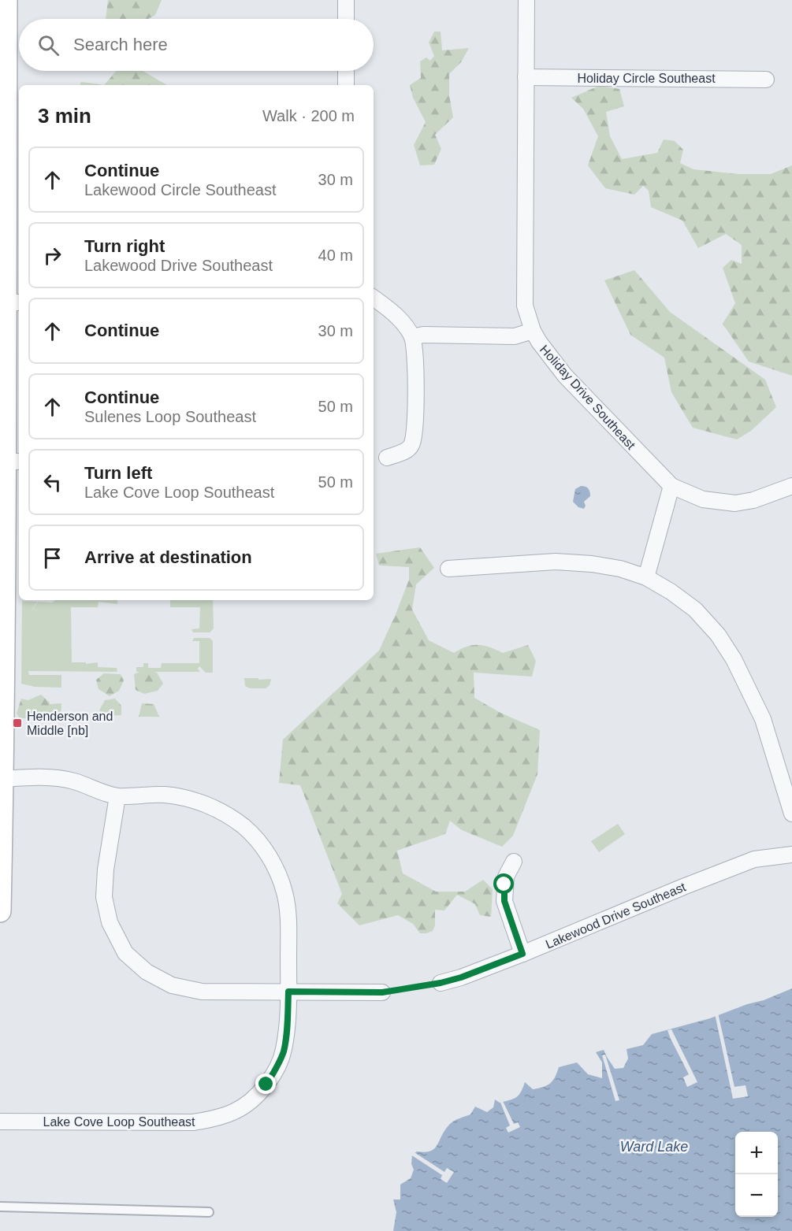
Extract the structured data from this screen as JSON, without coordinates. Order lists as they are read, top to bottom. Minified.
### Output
{"streets":{"street":["Holiday Circle Southeast","Holiday Drive Southeast","Lakewood Drive Southeast","Lake Cove Loop Southeast"]},"crossings":[["Holiday Circle Southeast","Holiday Drive Southeast"]],"water":["Ward Lake"],"places":{"transit":["Henderson and Middle [nb]"]},"page":{"search":"Search here","heading":["3 min","Walk · 200 m"],"list":[["Continue","Lakewood Circle Southeast","30 m"],["Turn right","Lakewood Drive Southeast","40 m"],["Continue","30 m"],["Continue","Sulenes Loop Southeast","50 m"],["Turn left","Lake Cove Loop Southeast","50 m"],"Arrive at destination"],"map_buttons":["+","−"]}}
